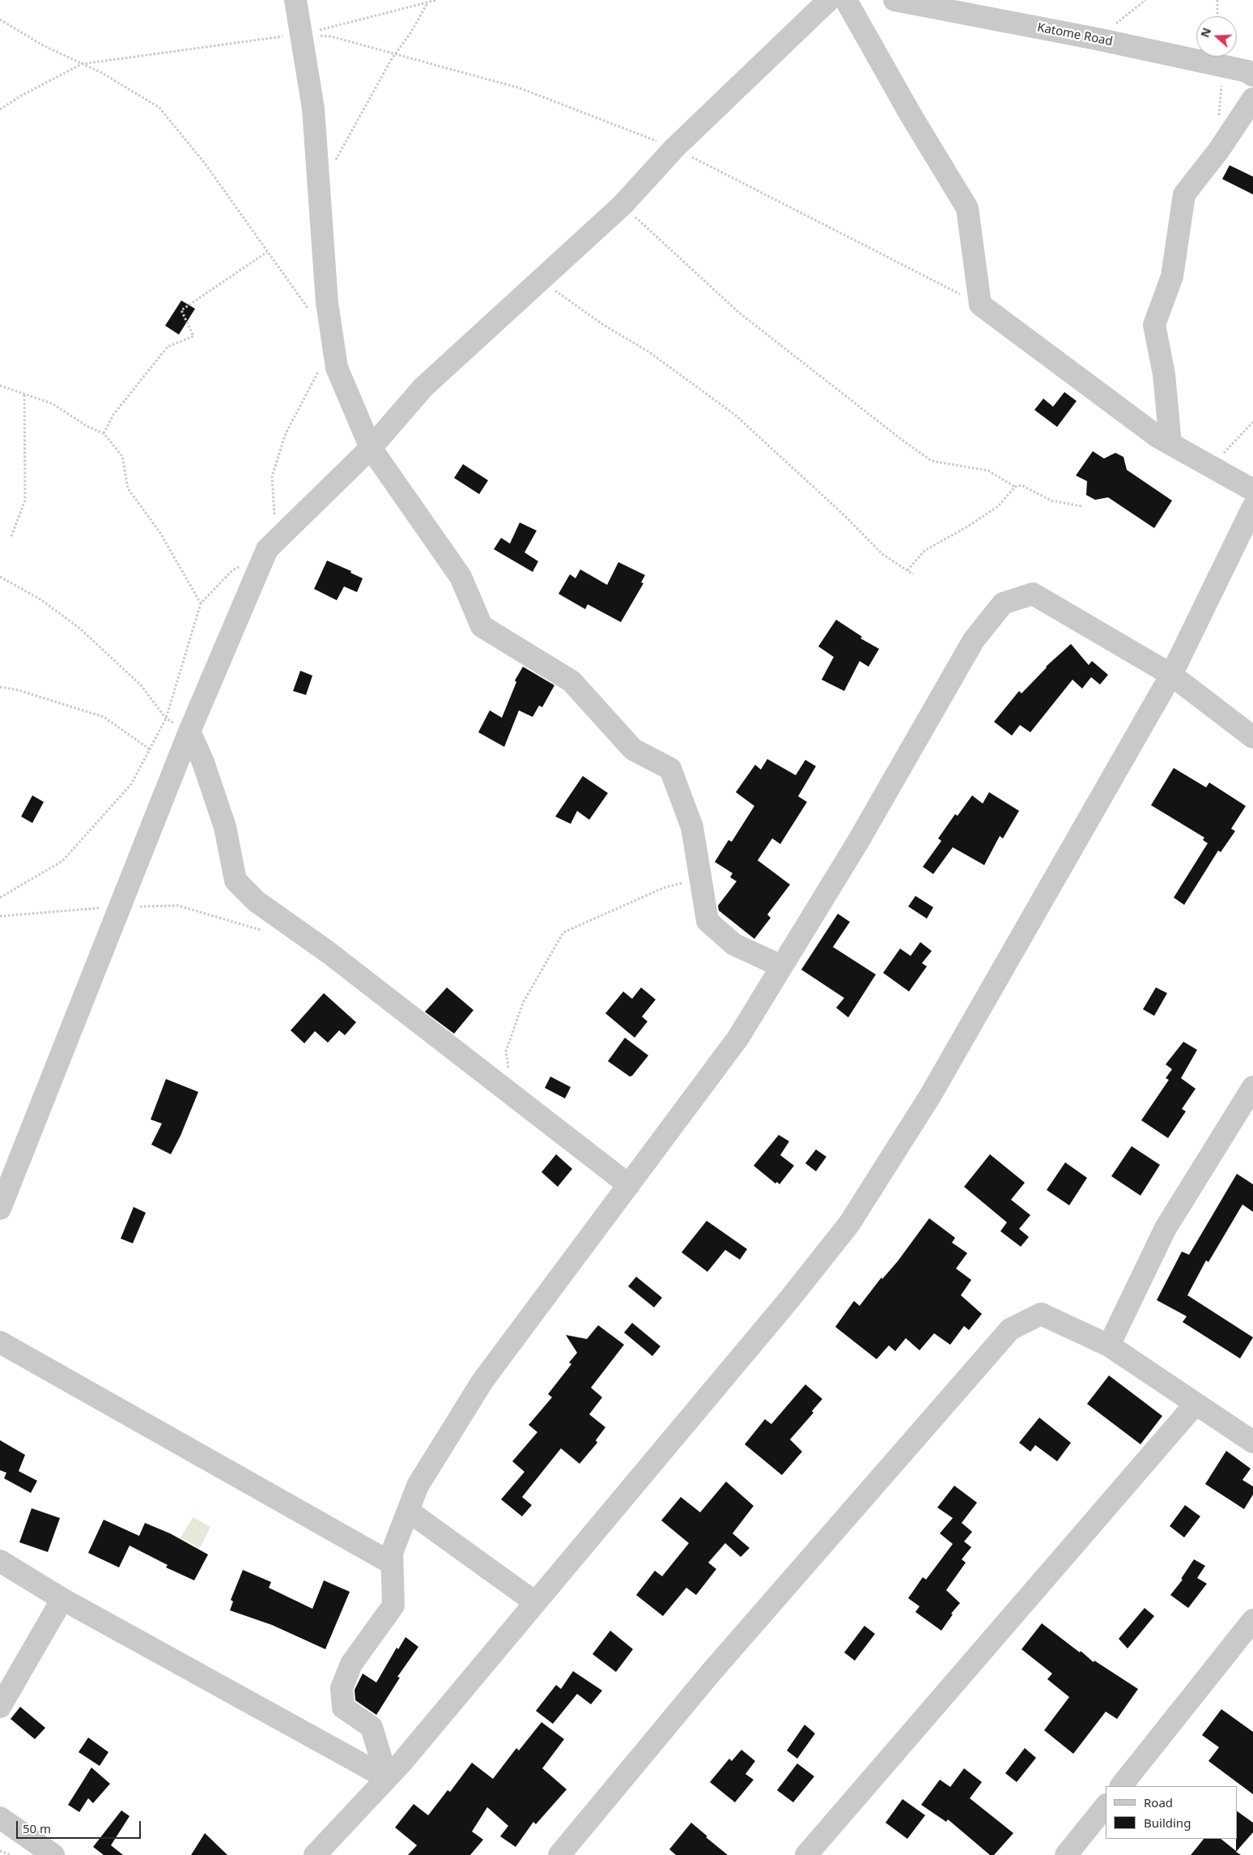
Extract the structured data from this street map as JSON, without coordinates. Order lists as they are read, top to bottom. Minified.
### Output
{"streets":{"street":["Katome Road"]},"legend":["Road","Building"],"scale_bar":"50 m","north":"left"}
